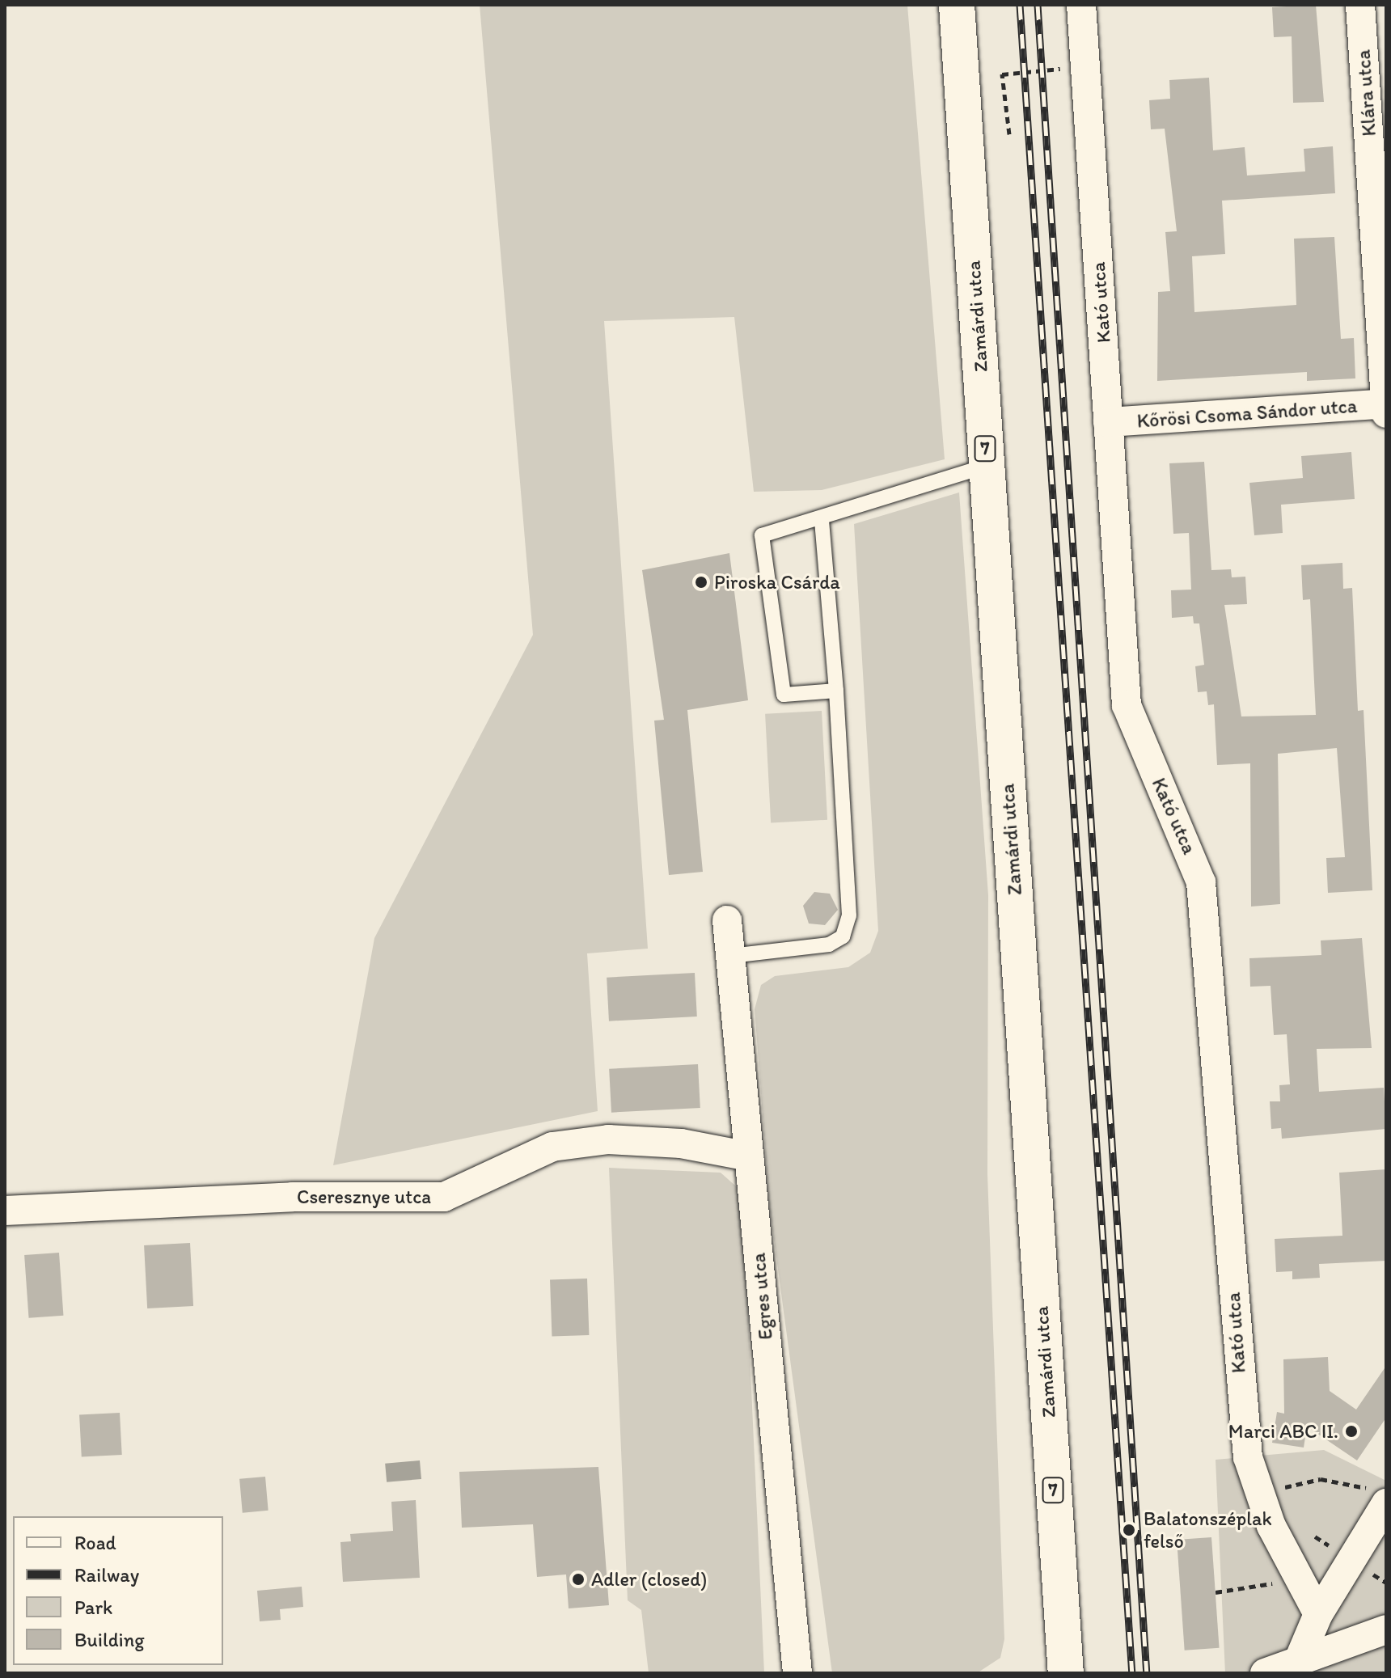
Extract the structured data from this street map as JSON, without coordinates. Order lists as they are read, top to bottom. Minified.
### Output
{"streets":{"main road":["Zamárdi utca","7"],"street":["Klára utca","Kató utca","Kőrösi Csoma Sándor utca","Cseresznye utca","Egres utca"]},"crossings":[["Klára utca","Kőrösi Csoma Sándor utca"],["Kató utca","Kőrösi Csoma Sándor utca"],["Cseresznye utca","Egres utca"]],"places":["Piroska Csárda","Marci ABC II.","Balatonszéplak felső","Adler (closed)"],"legend":["Road","Railway","Park","Building"]}
